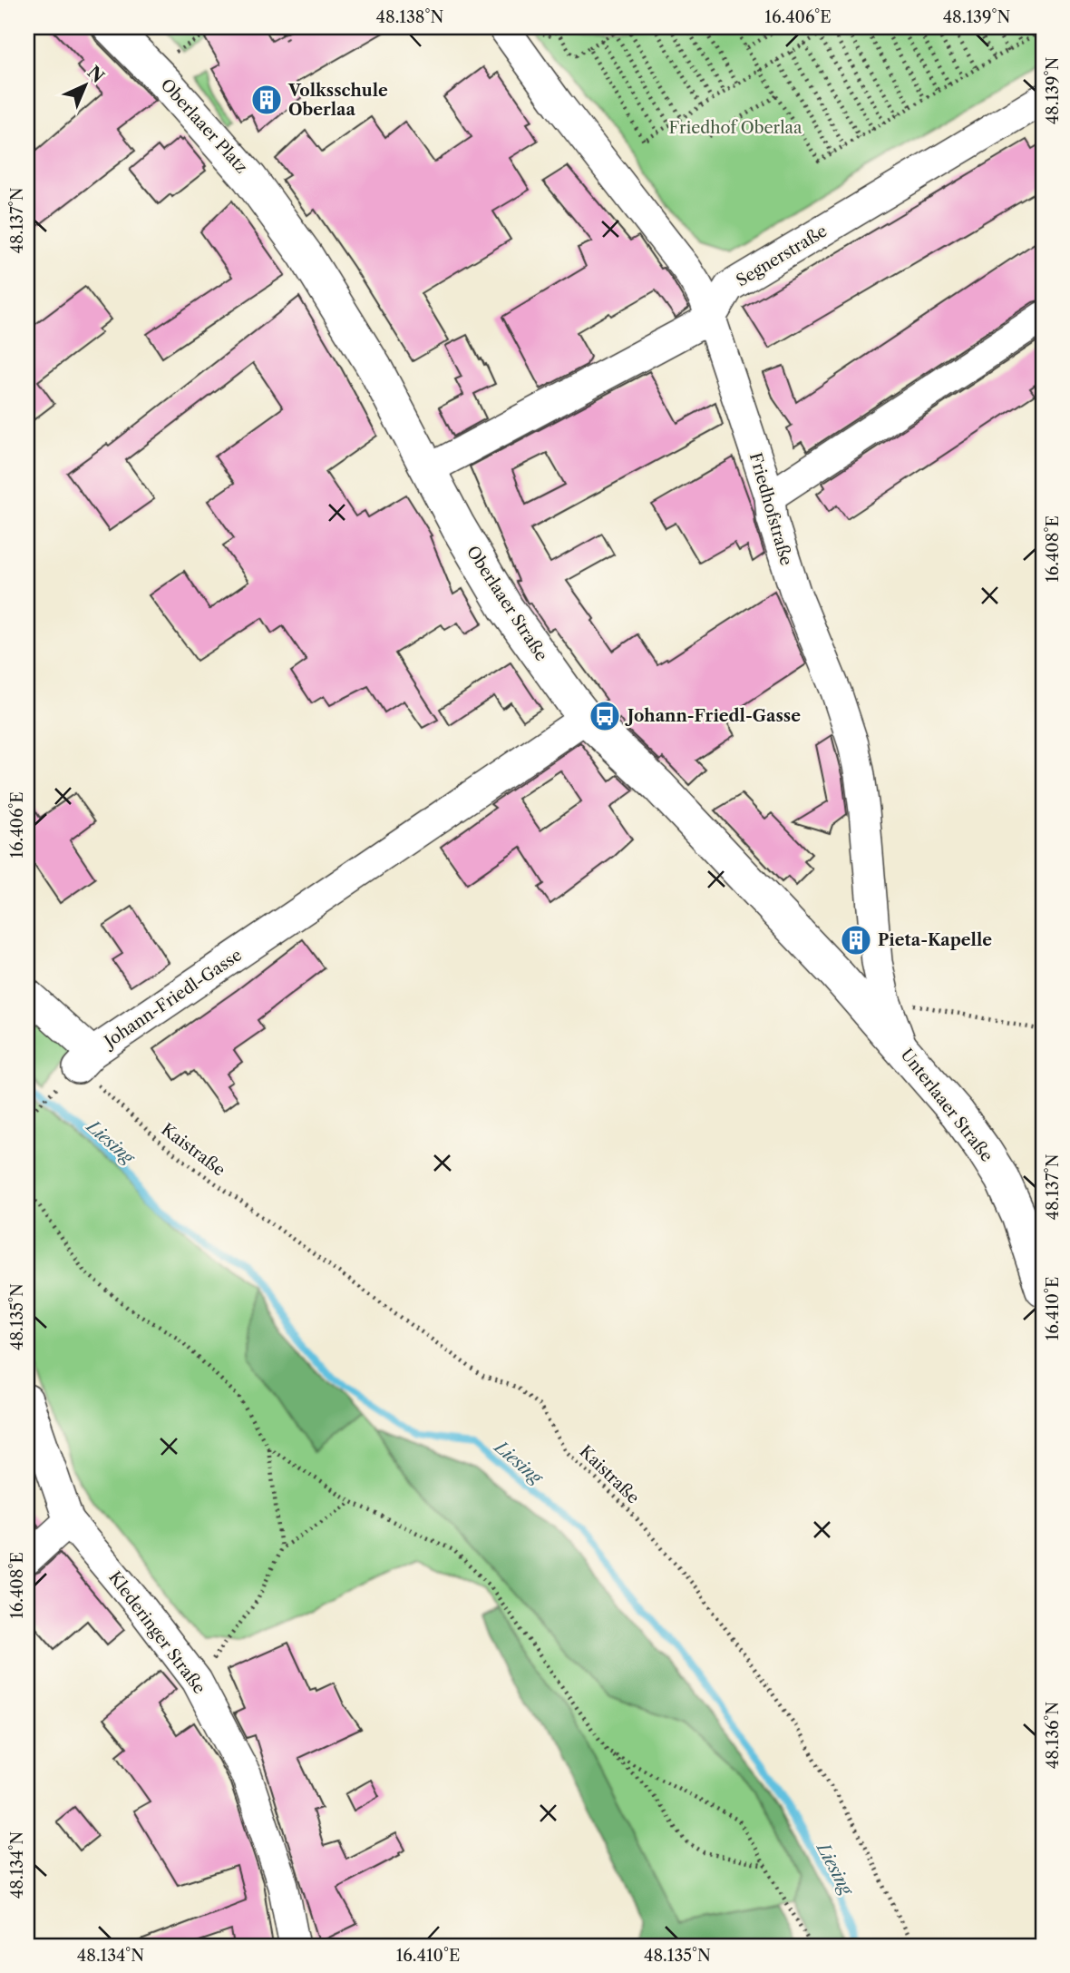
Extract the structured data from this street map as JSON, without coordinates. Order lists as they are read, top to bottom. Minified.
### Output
{"streets":{"main road":["Oberlaaer Platz","Oberlaaer Straße","Unterlaaer Straße"],"street":["Segnerstraße","Friedhofstraße","Johann-Friedl-Gasse","Klederinger Straße"],"path":["Kaistraße"]},"crossings":[["Oberlaaer Platz","Oberlaaer Straße"],["Segnerstraße","Friedhofstraße"],["Friedhofstraße","Unterlaaer Straße"],["Oberlaaer Straße","Johann-Friedl-Gasse"],["Oberlaaer Straße","Unterlaaer Straße"],["Johann-Friedl-Gasse","Kaistraße"]],"water":["Liesing"],"parks":["Friedhof Oberlaa"],"places":{"building":["Volksschule Oberlaa","Pieta-Kapelle"],"bus stop":["Johann-Friedl-Gasse"]},"north":"top right","coordinates":["48.138°N","16.406°E","48.139°N","48.137°N","16.408°E","16.410°E","48.135°N","48.136°N","48.134°N"]}
